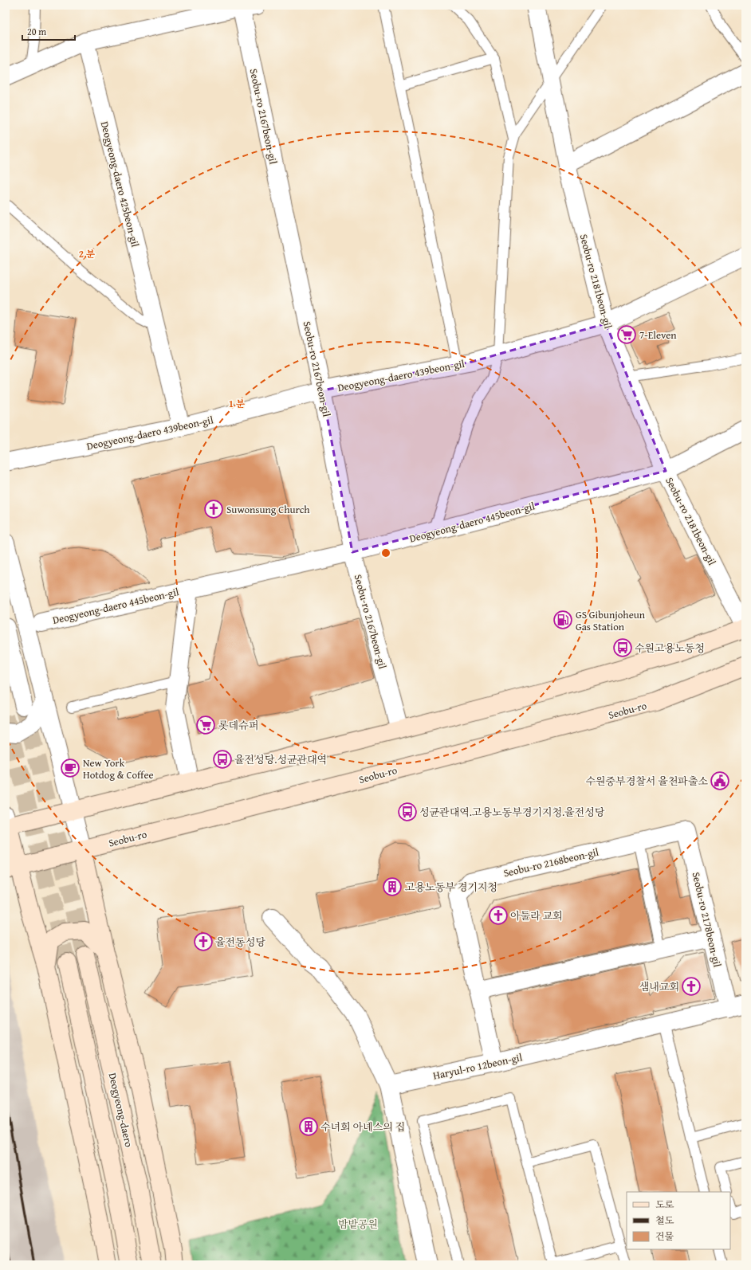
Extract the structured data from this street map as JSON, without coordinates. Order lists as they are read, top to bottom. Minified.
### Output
{"streets":{"main road":["Seobu-ro","Deogyeong-daero"],"street":["Seobu-ro 2167beon-gil","Deogyeong-daero 425beon-gil","Seobu-ro 2181beon-gil","Deogyeong-daero 439beon-gil","Deogyeong-daero 445beon-gil","Seobu-ro 2168beon-gil","Seobu-ro 2178beon-gil","Haryul-ro 12beon-gil"]},"crossings":[["Seobu-ro 2167beon-gil","Deogyeong-daero 439beon-gil"],["Seobu-ro 2167beon-gil","Deogyeong-daero 445beon-gil"],["Deogyeong-daero 425beon-gil","Deogyeong-daero 439beon-gil"],["Seobu-ro 2181beon-gil","Deogyeong-daero 439beon-gil"],["Seobu-ro 2181beon-gil","Deogyeong-daero 445beon-gil"],["Seobu-ro 2168beon-gil","Seobu-ro 2178beon-gil"],["Seobu-ro 2168beon-gil","Haryul-ro 12beon-gil"],["Seobu-ro 2178beon-gil","Haryul-ro 12beon-gil"]],"parks":["밤밭공원"],"places":{"supermarket":["7-Eleven","롯데슈퍼"],"church":["Suwonsung Church","아둘라 교회","율전동성당","샘내교회"],"fuel station":["GS Gibunjoheun Gas Station"],"bus stop":["수원고용노동청","율전성당.성균관대역","성균관대역.고용노동부경기지청.율전성당"],"cafe":["New York Hotdog & Coffee"],"public building":["수원중부경찰서 율천파출소"],"building":["고용노동부 경기지청","수녀회 아녜스의 집"]},"legend":["도로","철도","건물"],"scale_bar":"20 m","rings":["2 분","1 분"]}
